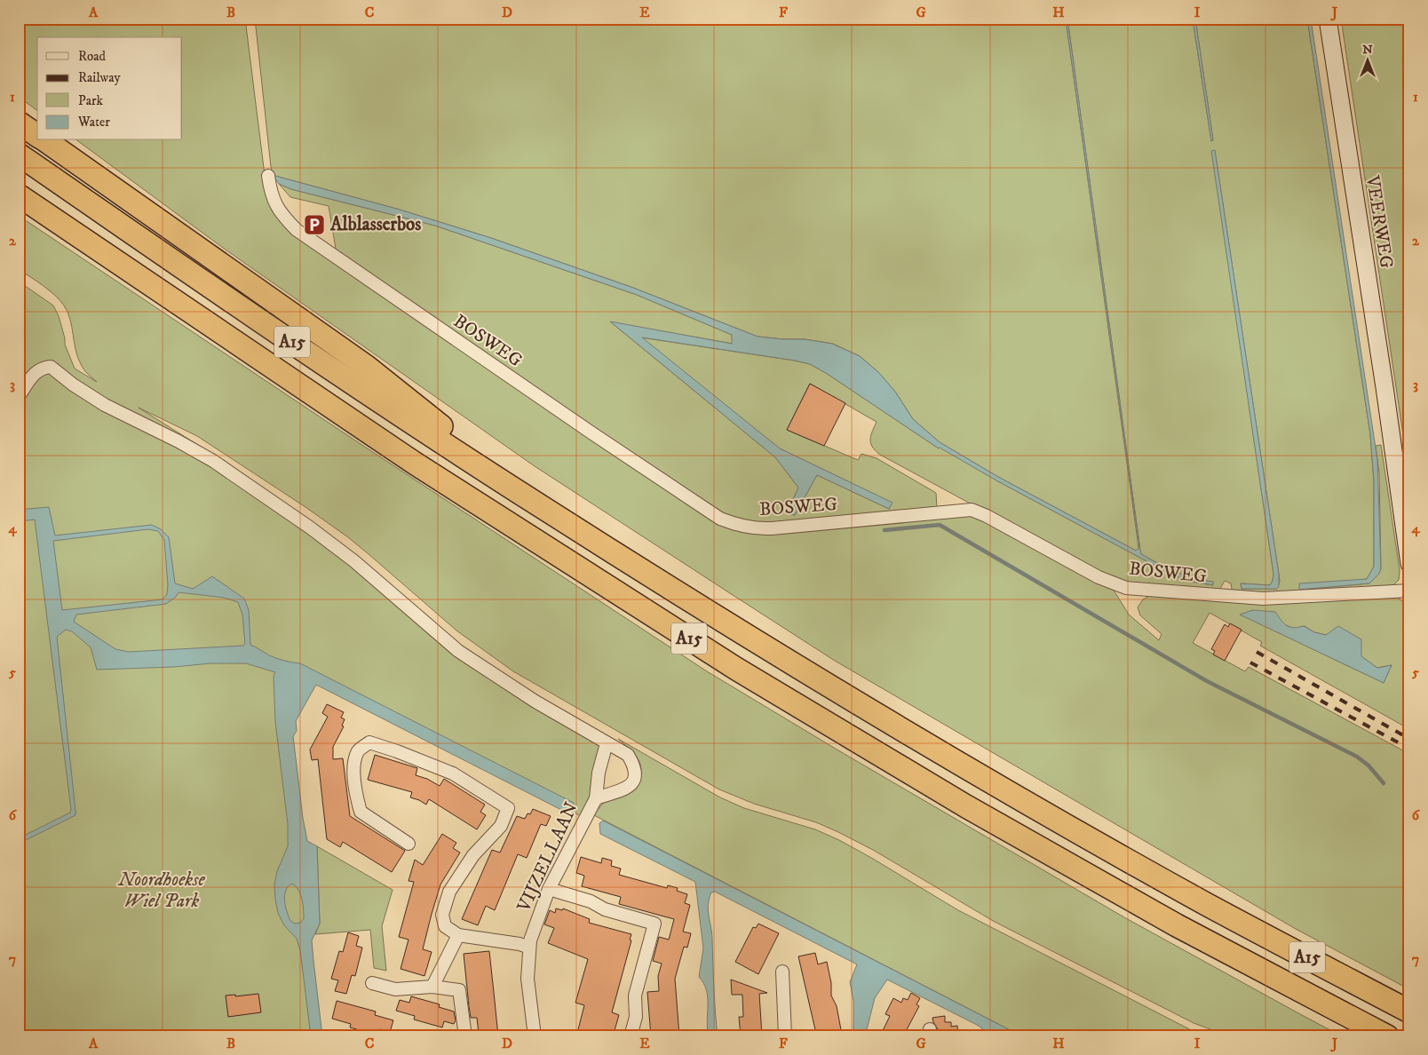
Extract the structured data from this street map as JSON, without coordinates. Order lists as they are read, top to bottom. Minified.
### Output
{"streets":{"highway":["A15"],"street":["VEERWEG","BOSWEG","VIJZELLAAN"]},"parks":["Noordhoekse Wiel Park"],"places":{"parking":["Alblasserbos"]},"legend":["Road","Railway","Park","Water"],"north":"top","grid":{"columns":["A","B","C","D","E","F","G","H","I","J"],"rows":["1","2","3","4","5","6","7"]}}
